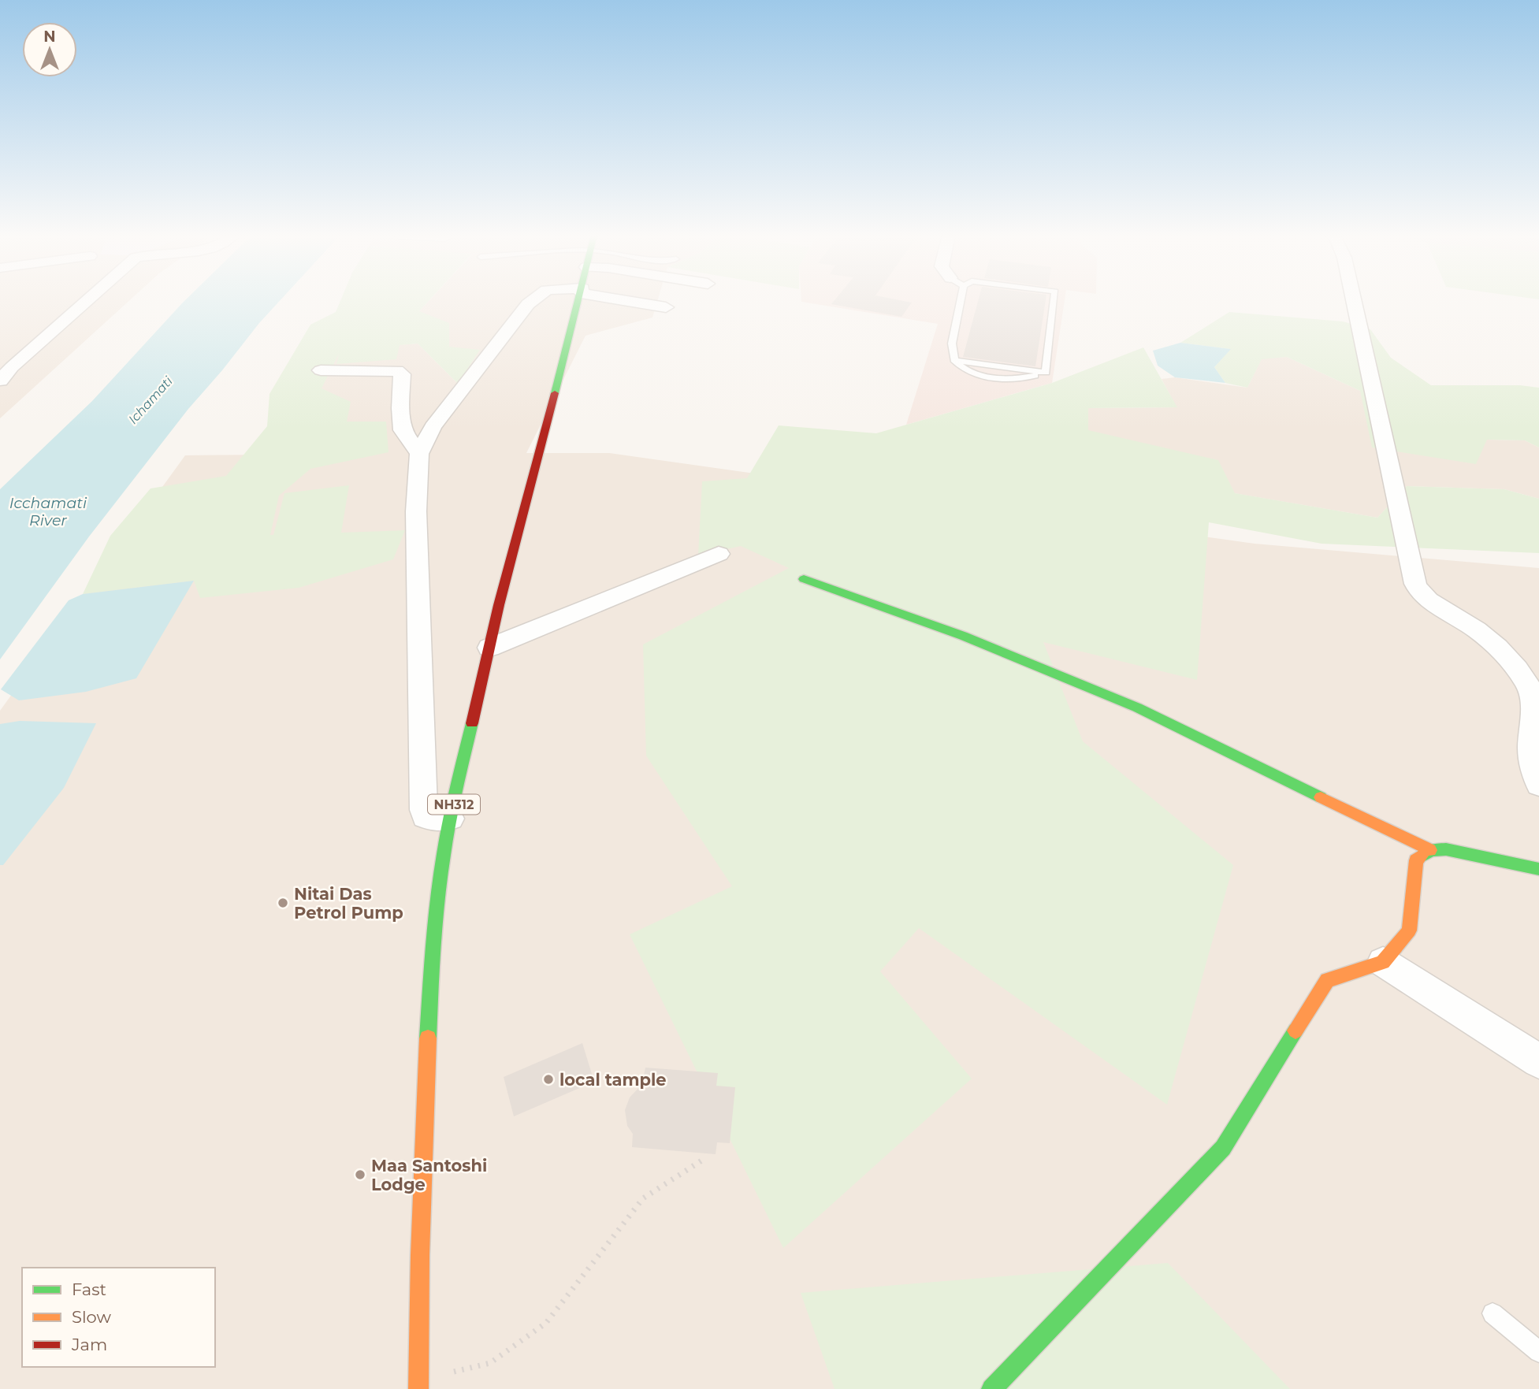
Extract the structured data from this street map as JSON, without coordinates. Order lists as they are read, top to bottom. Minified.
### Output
{"streets":{"main road":["NH312"]},"water":["Ichamati","Icchamati River"],"places":["Nitai Das Petrol Pump","local tample","Maa Santoshi Lodge"],"legend":["Fast","Slow","Jam"],"north":"top"}
